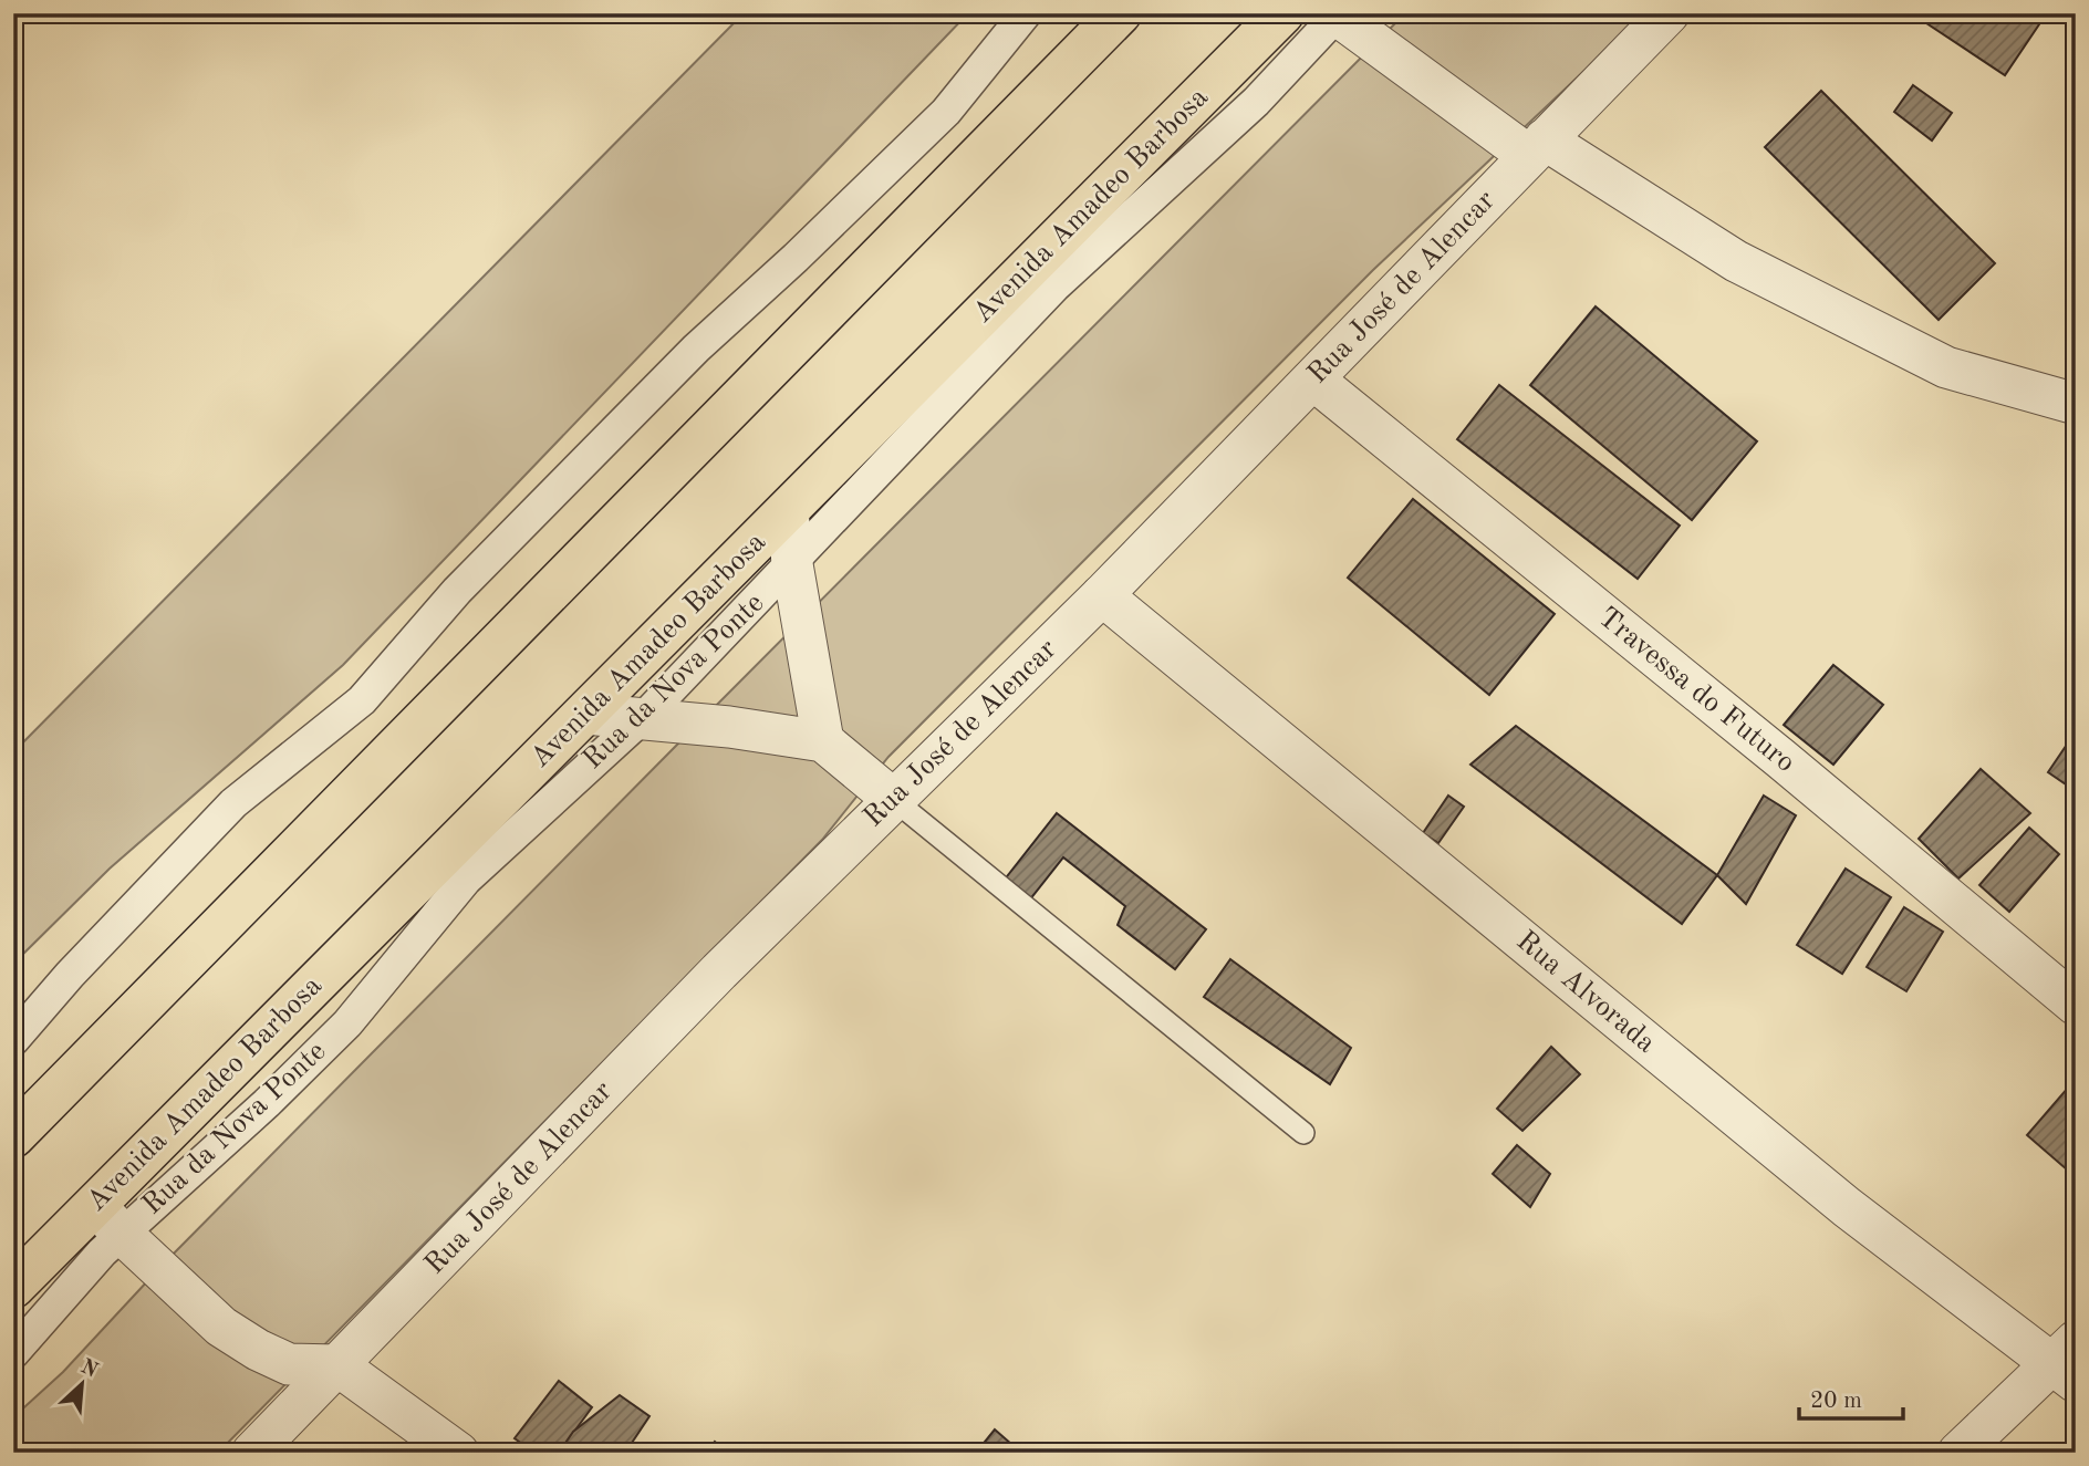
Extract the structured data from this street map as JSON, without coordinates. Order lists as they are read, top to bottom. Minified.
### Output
{"streets":{"main road":["Avenida Amadeo Barbosa"],"street":["Rua José de Alencar","Rua da Nova Ponte","Travessa do Futuro","Rua Alvorada"]},"crossings":[["Avenida Amadeo Barbosa","Rua da Nova Ponte"],["Rua José de Alencar","Travessa do Futuro"],["Rua José de Alencar","Rua Alvorada"]],"scale_bar":"20 m","north":"top right"}
